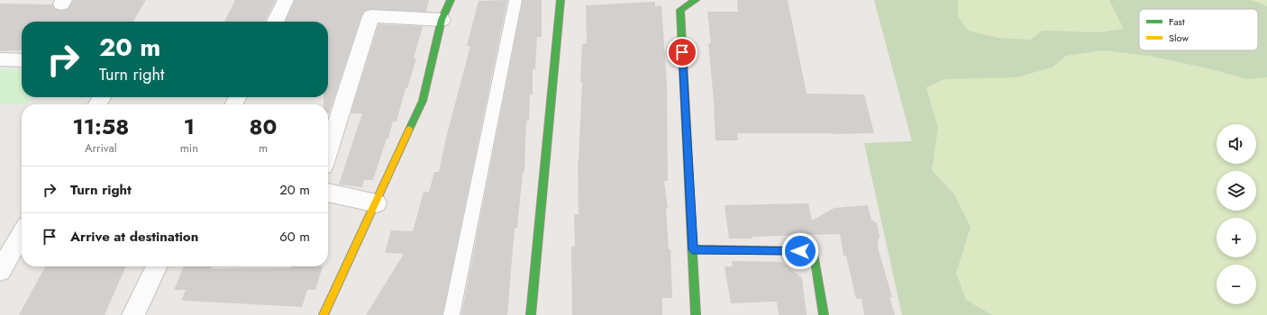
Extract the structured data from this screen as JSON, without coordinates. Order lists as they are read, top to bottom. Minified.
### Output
{"legend":["Fast","Slow"],"page":{"turn":["20 m","Turn right"],"eta":["11:58","Arrival","1","min","80","m"],"map_buttons":["+","−"],"list":[{"name":"Turn right","value":"20 m"},{"name":"Arrive at destination","value":"60 m"}]}}
